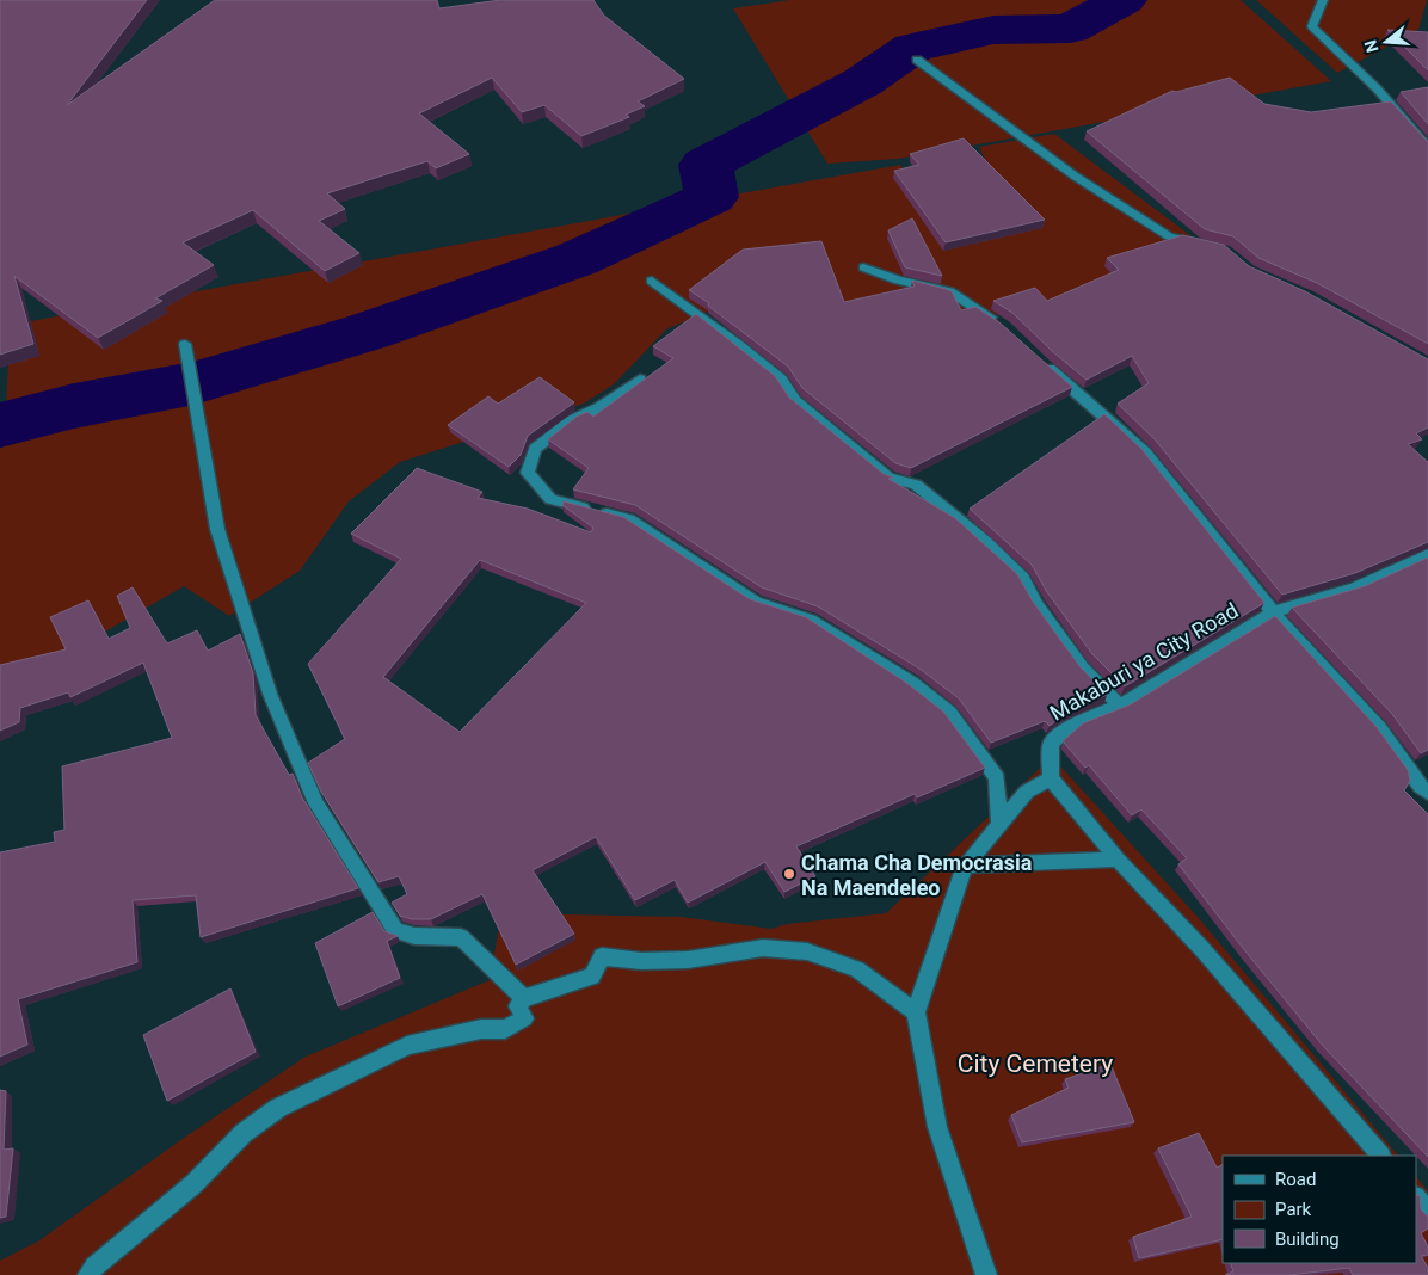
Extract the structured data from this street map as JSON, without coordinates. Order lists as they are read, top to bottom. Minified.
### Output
{"streets":{"street":["Makaburi ya City Road"]},"parks":["City Cemetery"],"places":["Chama Cha Democrasia Na Maendeleo"],"legend":["Road","Park","Building"],"north":"left"}
